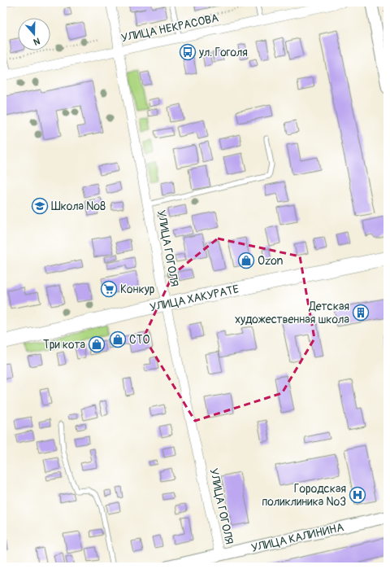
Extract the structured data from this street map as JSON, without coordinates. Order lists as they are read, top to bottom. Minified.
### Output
{"streets":{"main road":["УЛИЦА ХАКУРАТЕ"],"street":["УЛИЦА НЕКРАСОВА","УЛИЦА ГОГОЛЯ","УЛИЦА КАЛИНИНА"]},"crossings":[["УЛИЦА НЕКРАСОВА","УЛИЦА ГОГОЛЯ"],["УЛИЦА ГОГОЛЯ","УЛИЦА ХАКУРАТЕ"],["УЛИЦА ГОГОЛЯ","УЛИЦА КАЛИНИНА"]],"places":{"bus stop":["ул. Гоголя"],"school or university":["Школа №8"],"shop":["Ozon","СТО","Три кота"],"supermarket":["Конкур"],"building":["Детская художественная школа"],"hospital":["Городская поликлиника №3"]},"north":"bottom"}
